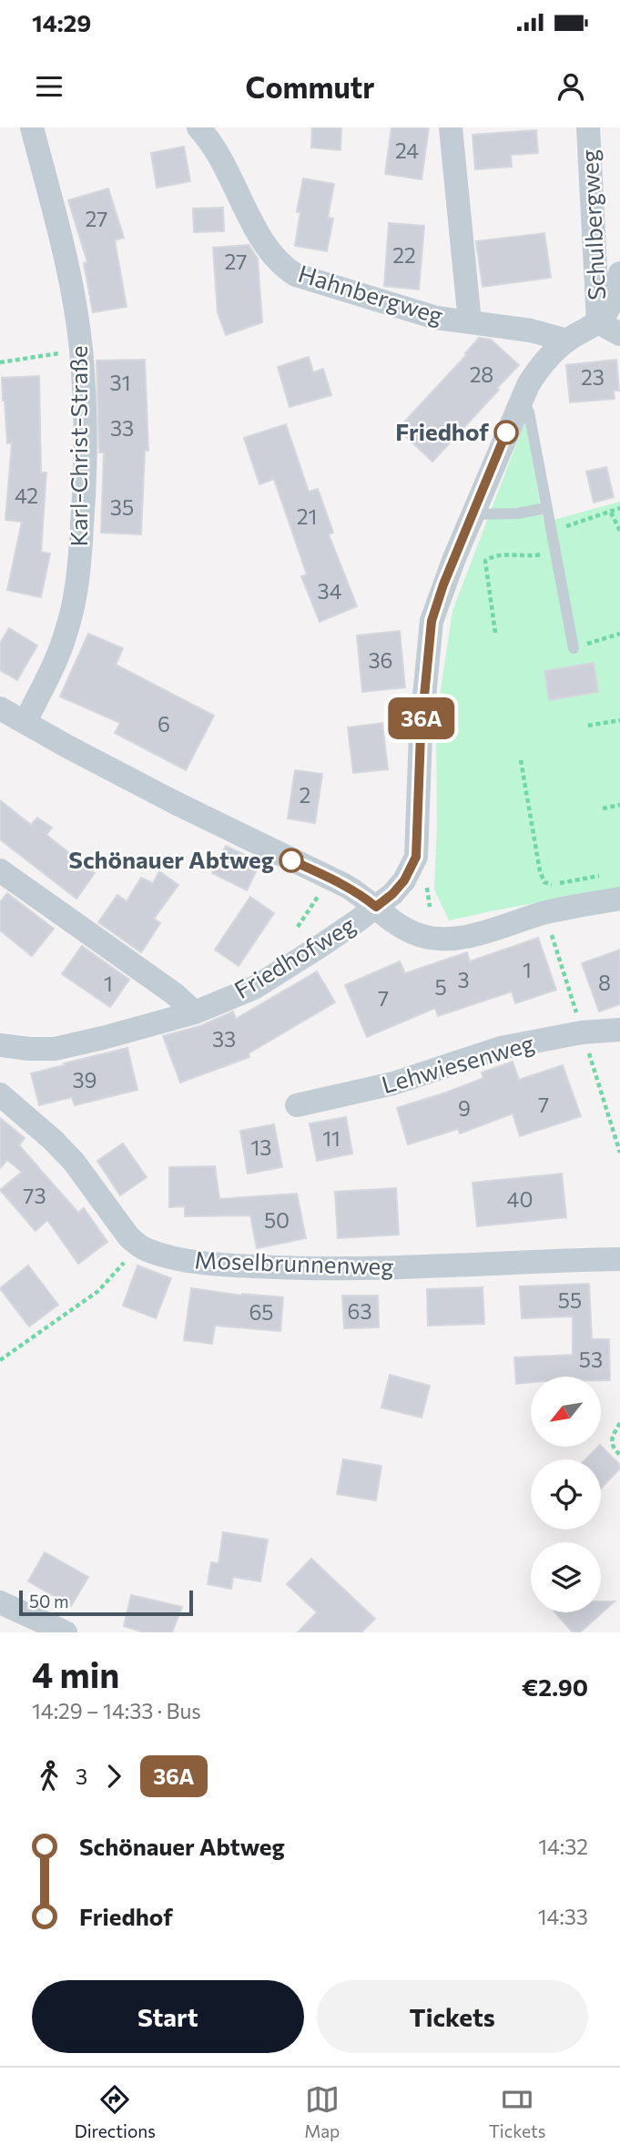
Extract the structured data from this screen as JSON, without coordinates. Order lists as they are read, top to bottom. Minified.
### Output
{"streets":{"street":["Schulbergweg","Hahnbergweg","Karl-Christ-Straße","Friedhofweg","Lehwiesenweg","Moselbrunnenweg"]},"crossings":[["Schulbergweg","Friedhofweg"],["Hahnbergweg","Friedhofweg"]],"places":["Friedhof","Schönauer Abtweg"],"lines":["bus line 36A"],"house_numbers":["24","27","22","27","28","23","31","33","42","35","21","34","36","6","2","1","3","8","1","5","7","33","39","7","9","11","13","73","40","50","55","63","65","53"],"scale_bar":"50 m","north":"bottom left","page":{"status":"14:29","header":"Commutr","on_map":"36A","scale":"50 m","heading":["4 min","14:29 – 14:33 · Bus","€2.90"],"legs":["3","36A"],"list":[{"name":"Schönauer Abtweg","value":"14:32"},{"name":"Friedhof","value":"14:33"}],"buttons":["Start","Tickets"],"tabs":["Directions","Map","Tickets"]}}
